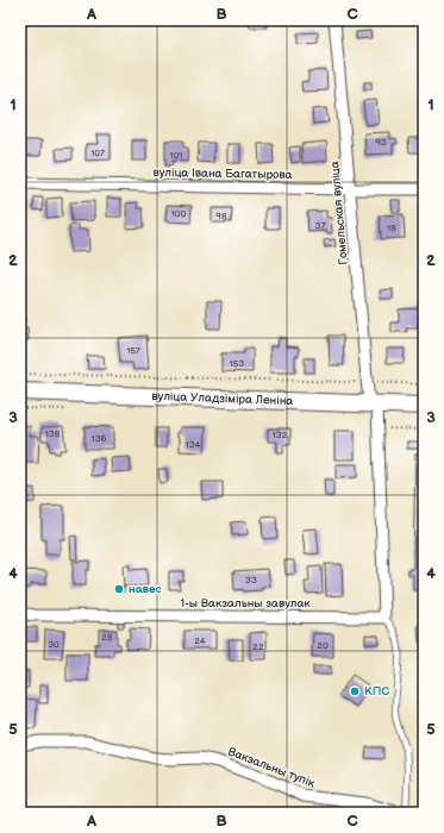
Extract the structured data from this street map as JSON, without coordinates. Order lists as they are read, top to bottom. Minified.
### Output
{"streets":{"main road":["вуліца Уладзіміра Леніна"],"street":["вуліца Івана Багатырова","Гомельская вуліца","1-ы Вакзальны завулак","Вакзальны тупік"]},"crossings":[["вуліца Івана Багатырова","Гомельская вуліца"],["Гомельская вуліца","вуліца Уладзіміра Леніна"],["Гомельская вуліца","1-ы Вакзальны завулак"]],"places":["навес","КПС"],"house_numbers":["93","107","101","100","98","37","18","157","153","138","132","136","134","33","28","24","30","20","22"],"grid":{"columns":["A","B","C"],"rows":["1","2","3","4","5"]}}
